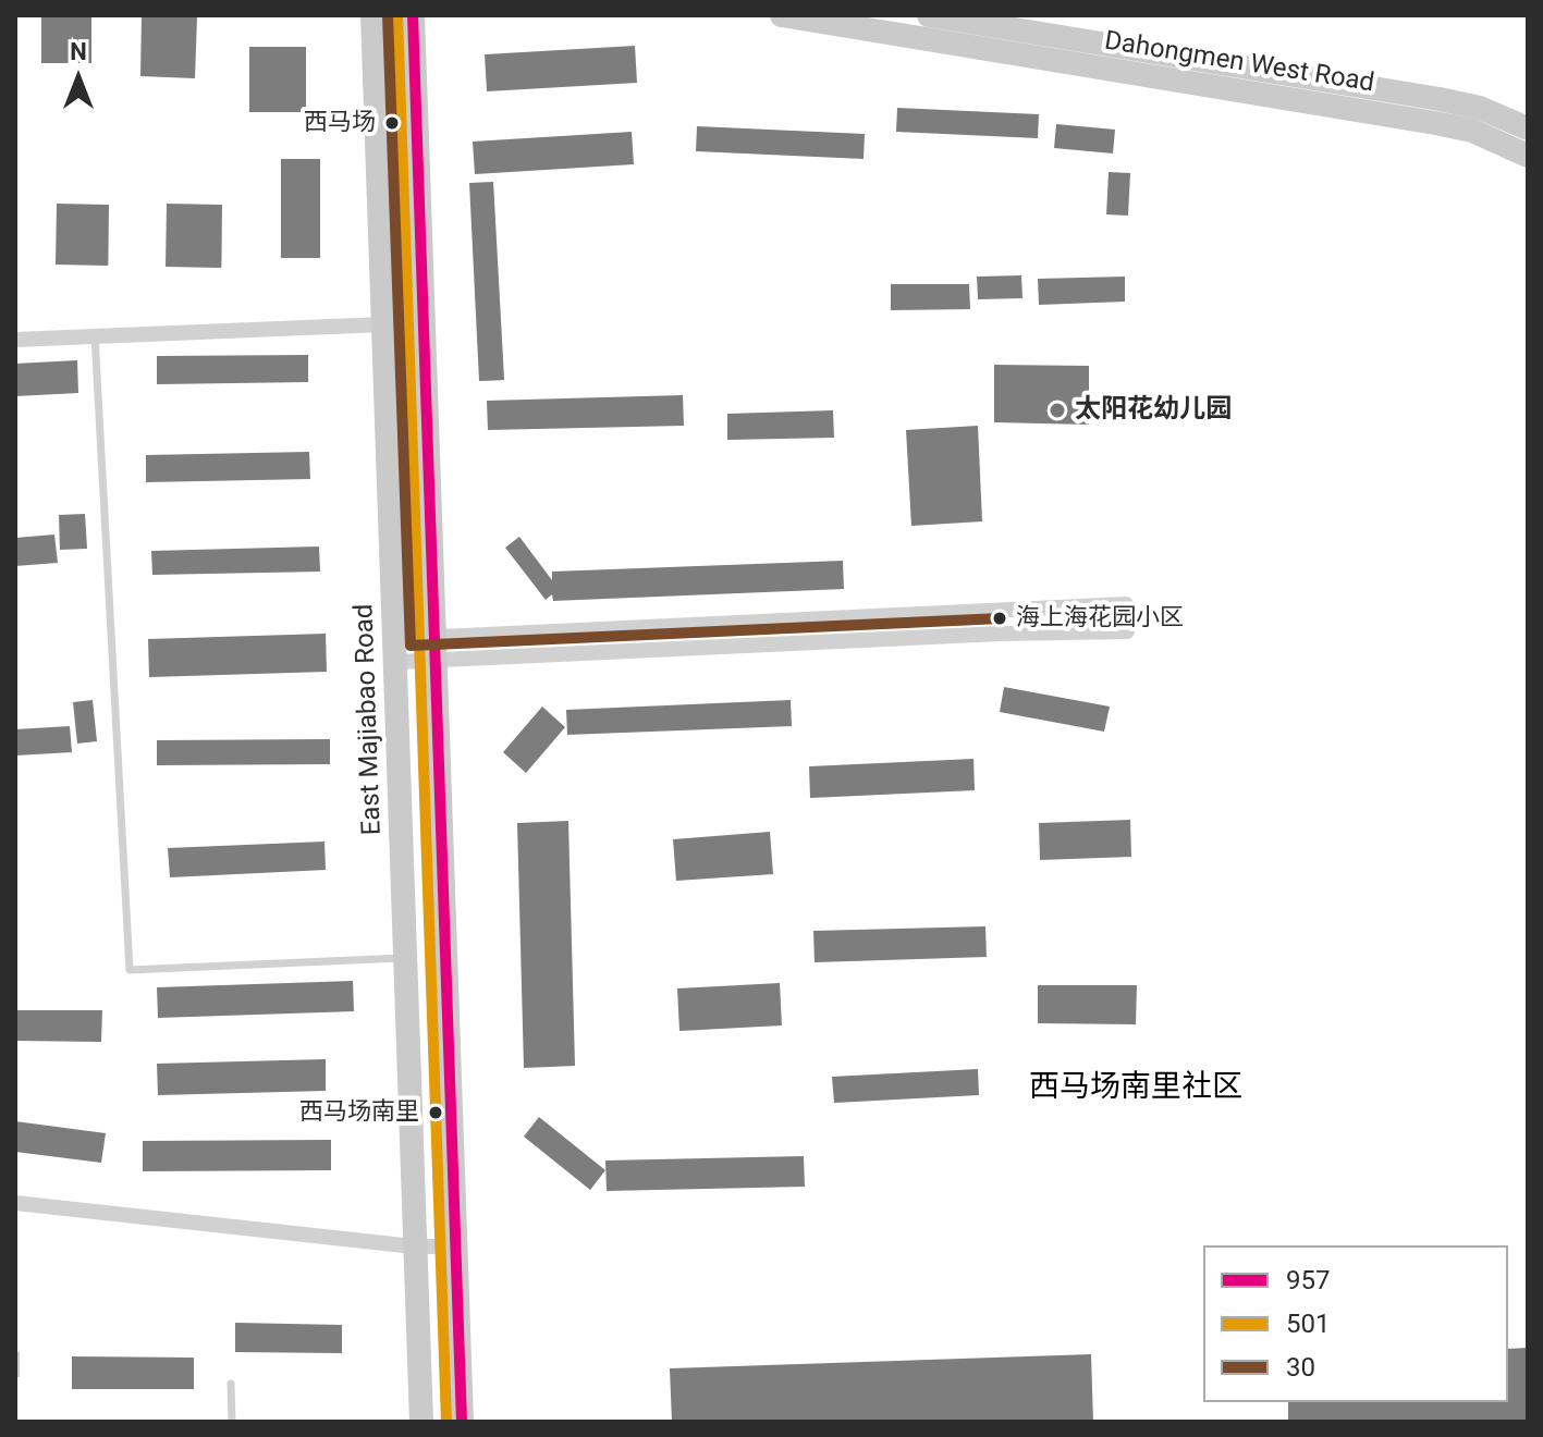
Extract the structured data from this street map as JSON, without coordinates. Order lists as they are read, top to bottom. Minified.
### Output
{"streets":{"main road":["Dahongmen West Road","East Majiabao Road"]},"districts":["西马场南里社区"],"places":["西马场","太阳花幼儿园","海上海花园小区","西马场南里"],"lines":["transit line 957","transit line 501","transit line 30"],"legend":["957","501","30"],"north":"top"}
